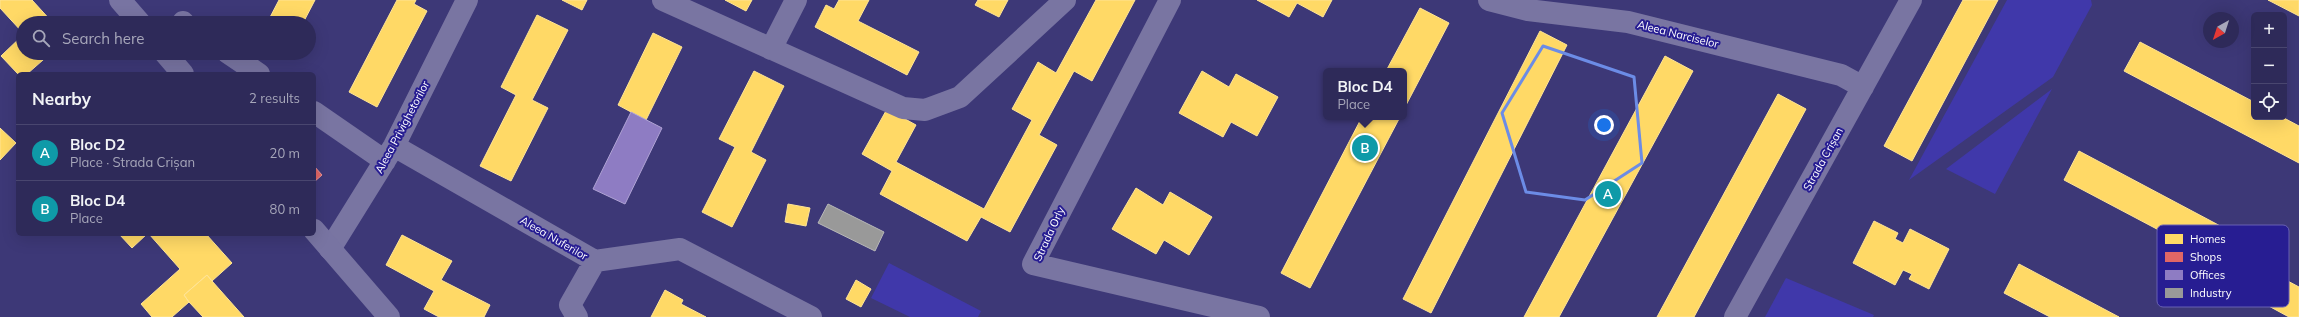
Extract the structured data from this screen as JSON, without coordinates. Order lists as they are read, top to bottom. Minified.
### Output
{"streets":{"street":["Aleea Narciselor","Aleea Privighetorilor","Strada Crișan","Strada Orly","Aleea Nuferilor"]},"crossings":[["Aleea Narciselor","Strada Crișan"],["Aleea Privighetorilor","Aleea Nuferilor"]],"legend":["Homes","Shops","Offices","Industry"],"north":"bottom left","page":{"map_buttons":["+","−"],"search":"Search here","popup":["Bloc D4","Place"],"heading":["Nearby","2 results"],"list":[{"mark":"A","name":"Bloc D2","note":"Place · Strada Crișan","value":"20 m"},{"mark":"B","name":"Bloc D4","note":"Place","value":"80 m"}],"pins":["B","A"]}}
